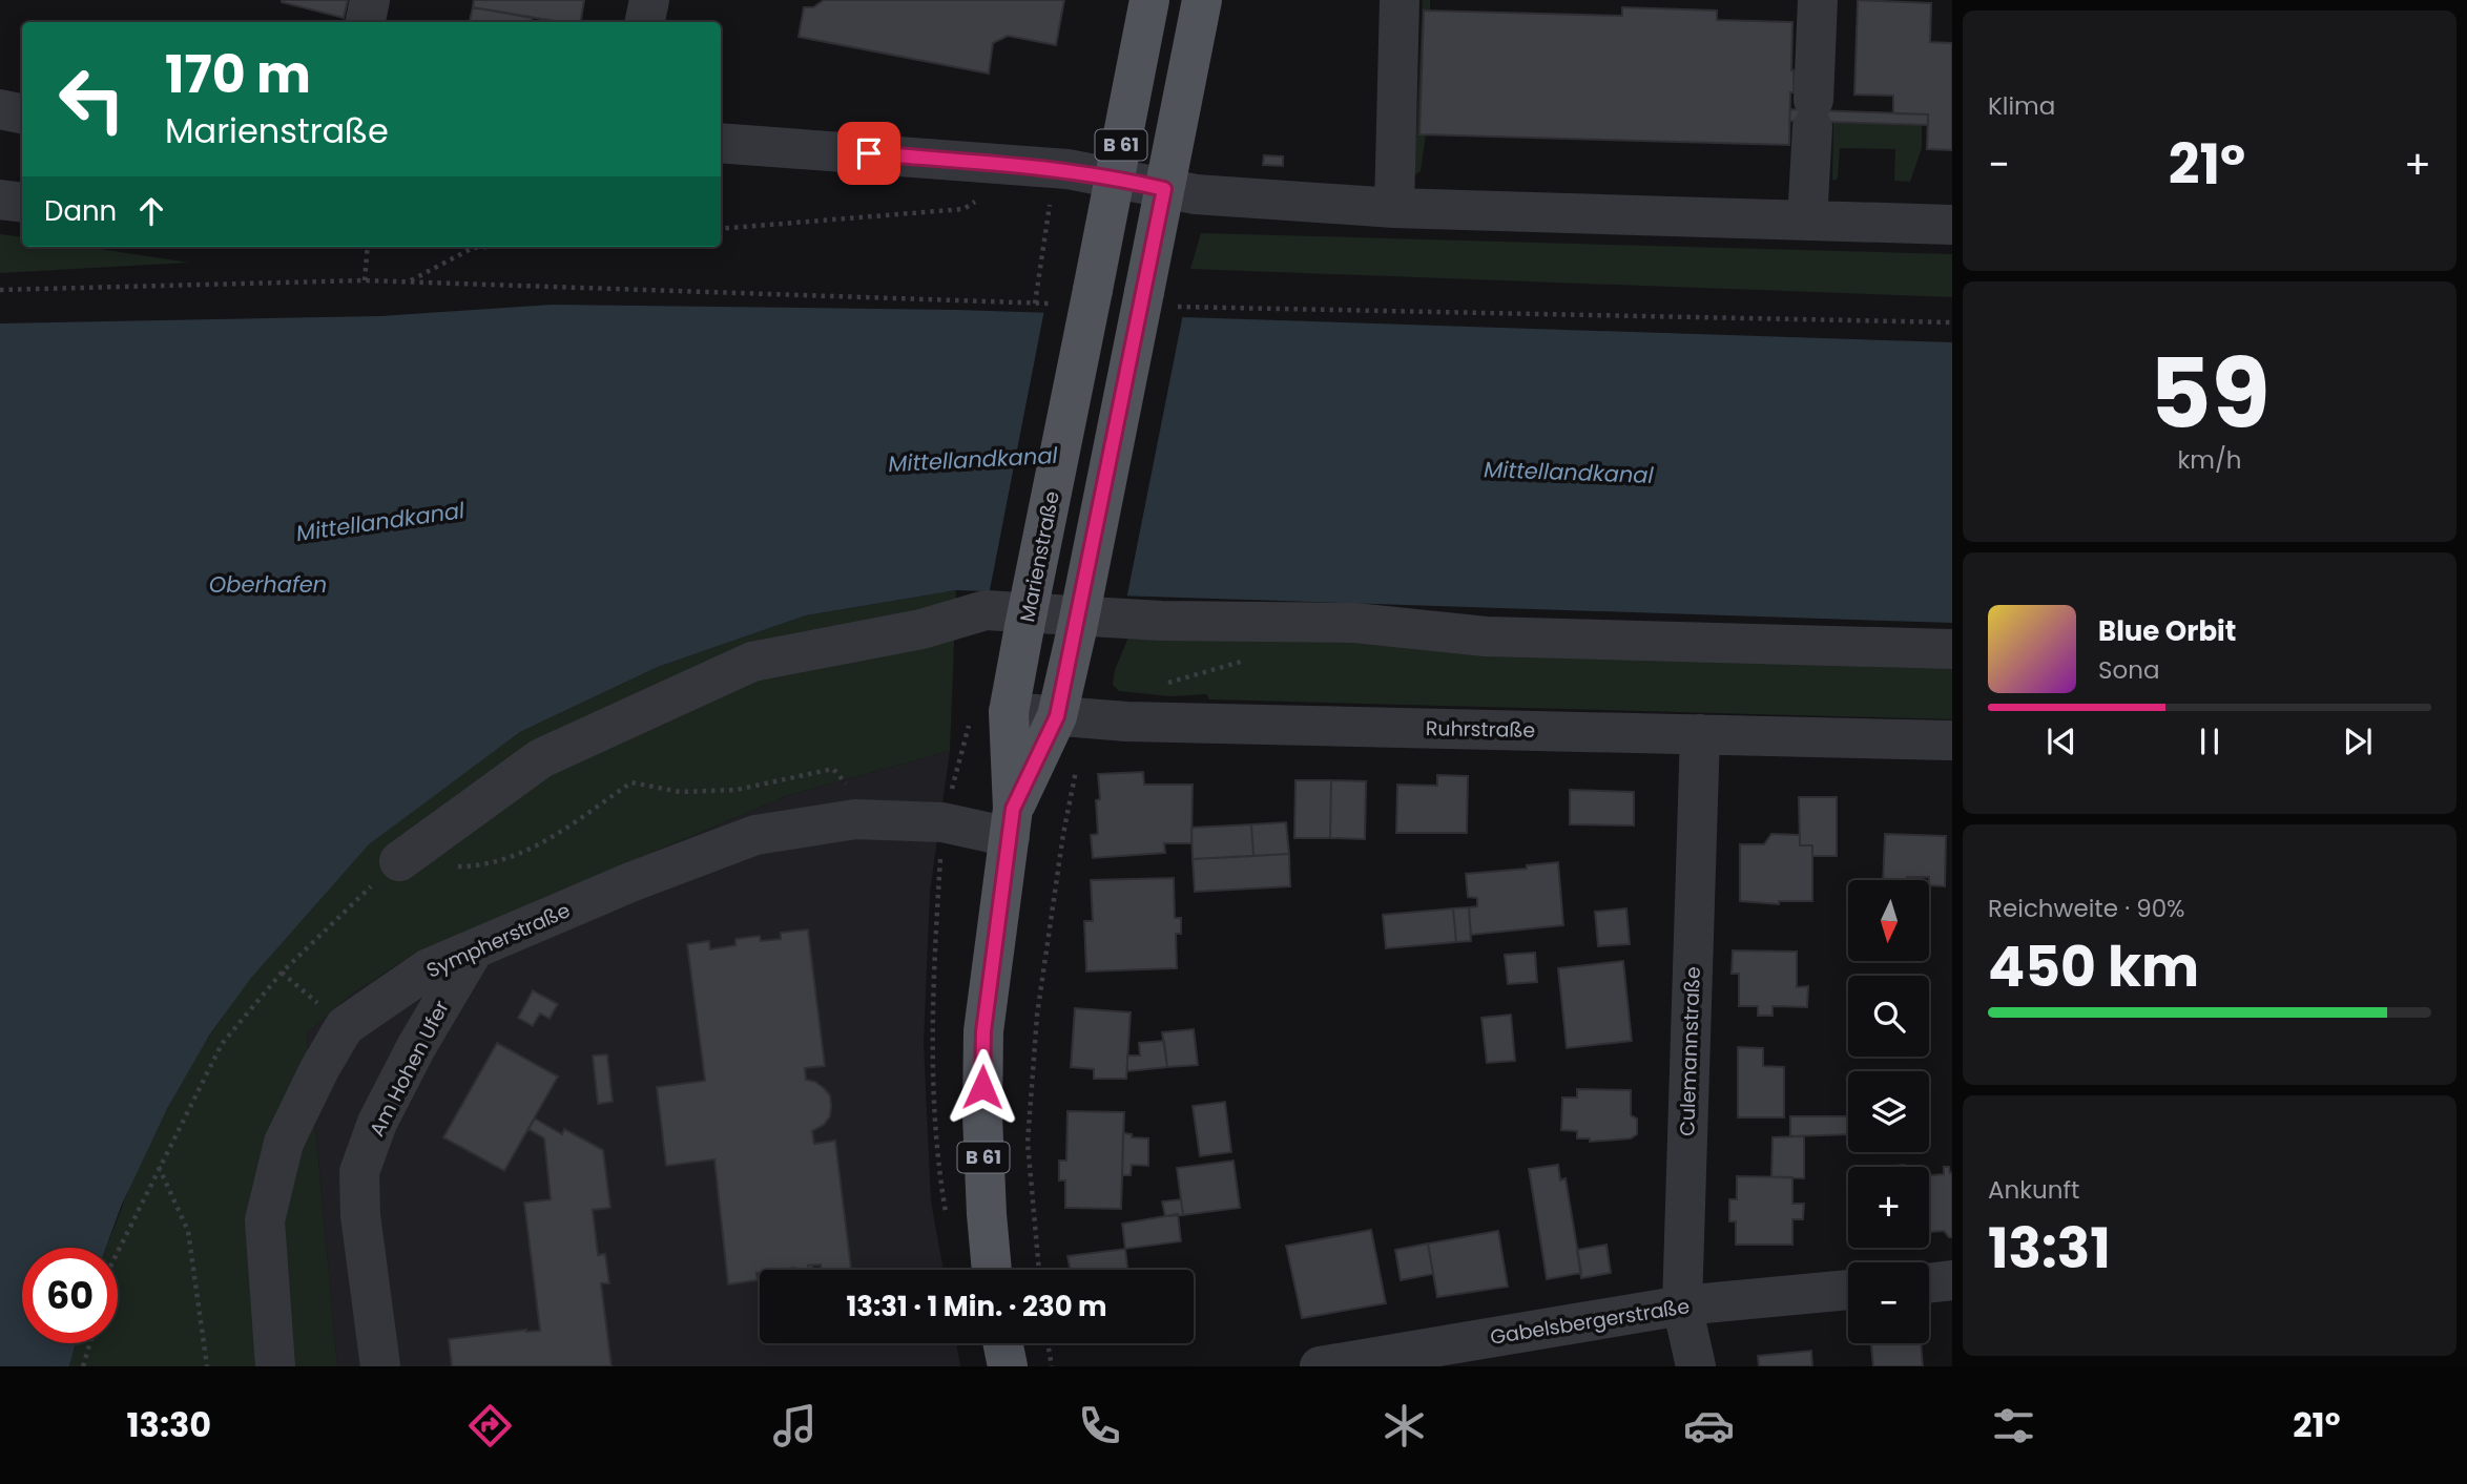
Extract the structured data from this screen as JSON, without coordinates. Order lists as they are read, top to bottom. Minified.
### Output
{"streets":{"main road":["B 61","Marienstraße"],"street":["Ruhrstraße","Sympherstraße","Culemannstraße","Am Hohen Ufer","Gabelsbergerstraße"]},"crossings":[["Marienstraße","Ruhrstraße"],["Marienstraße","Sympherstraße"],["Ruhrstraße","Culemannstraße"],["Sympherstraße","Am Hohen Ufer"],["Culemannstraße","Gabelsbergerstraße"]],"water":["Mittellandkanal","Oberhafen"],"north":"bottom","page":{"tile":["Klima",["59","km/h"],["Reichweite · 90%","450 km"],["Ankunft","13:31"]],"turn":["170 m","Marienstraße"],"heat":["−","21°","+"],"then":"Dann","song":["Blue Orbit","Sona"],"map_buttons":["+","−"],"limit":"60","trip":"13:31 · 1 Min. · 230 m","tabs":["13:30","21°"]}}
